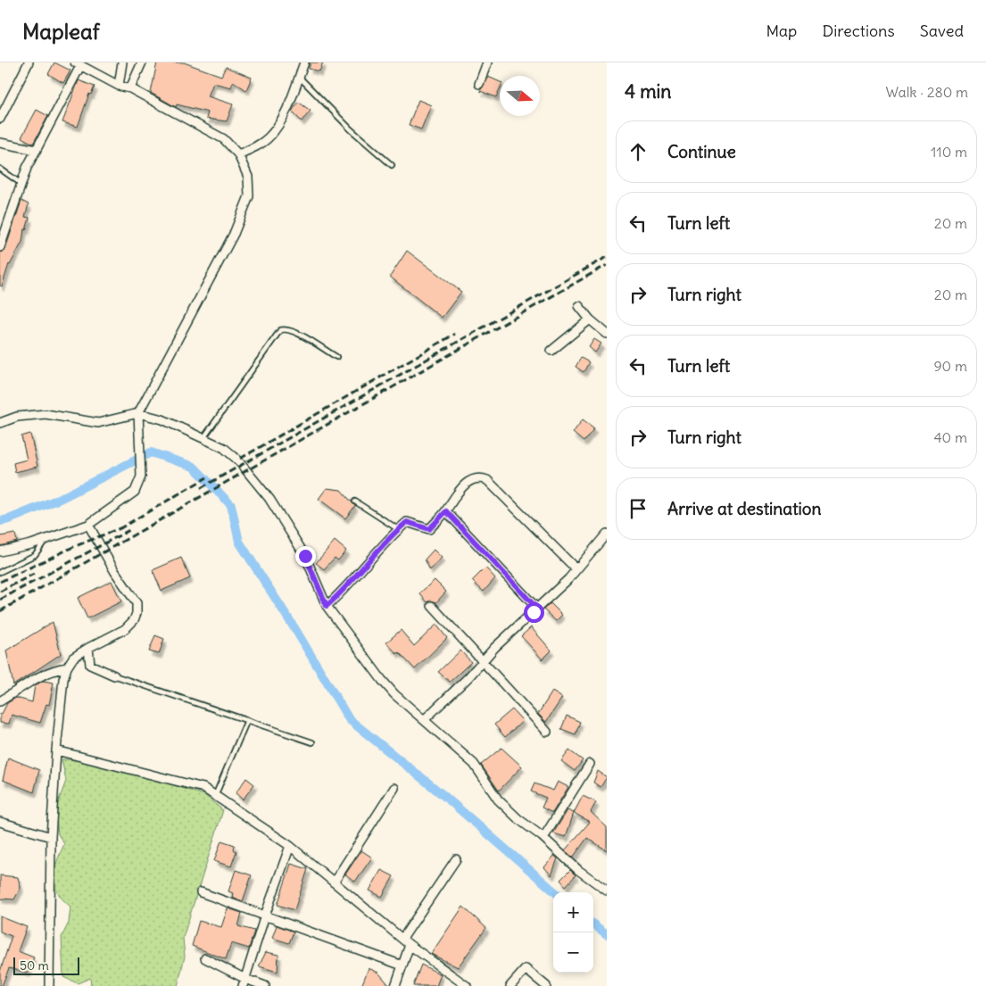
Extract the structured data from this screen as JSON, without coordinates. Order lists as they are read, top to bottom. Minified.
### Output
{"scale_bar":"50 m","north":"right","page":{"header":"Mapleaf","nav":["Map","Directions","Saved"],"heading":["4 min","Walk · 280 m"],"list":[["Continue","110 m"],["Turn left","20 m"],["Turn right","20 m"],["Turn left","90 m"],["Turn right","40 m"],"Arrive at destination"],"map_buttons":["+","−"],"scale":"50 m"}}
